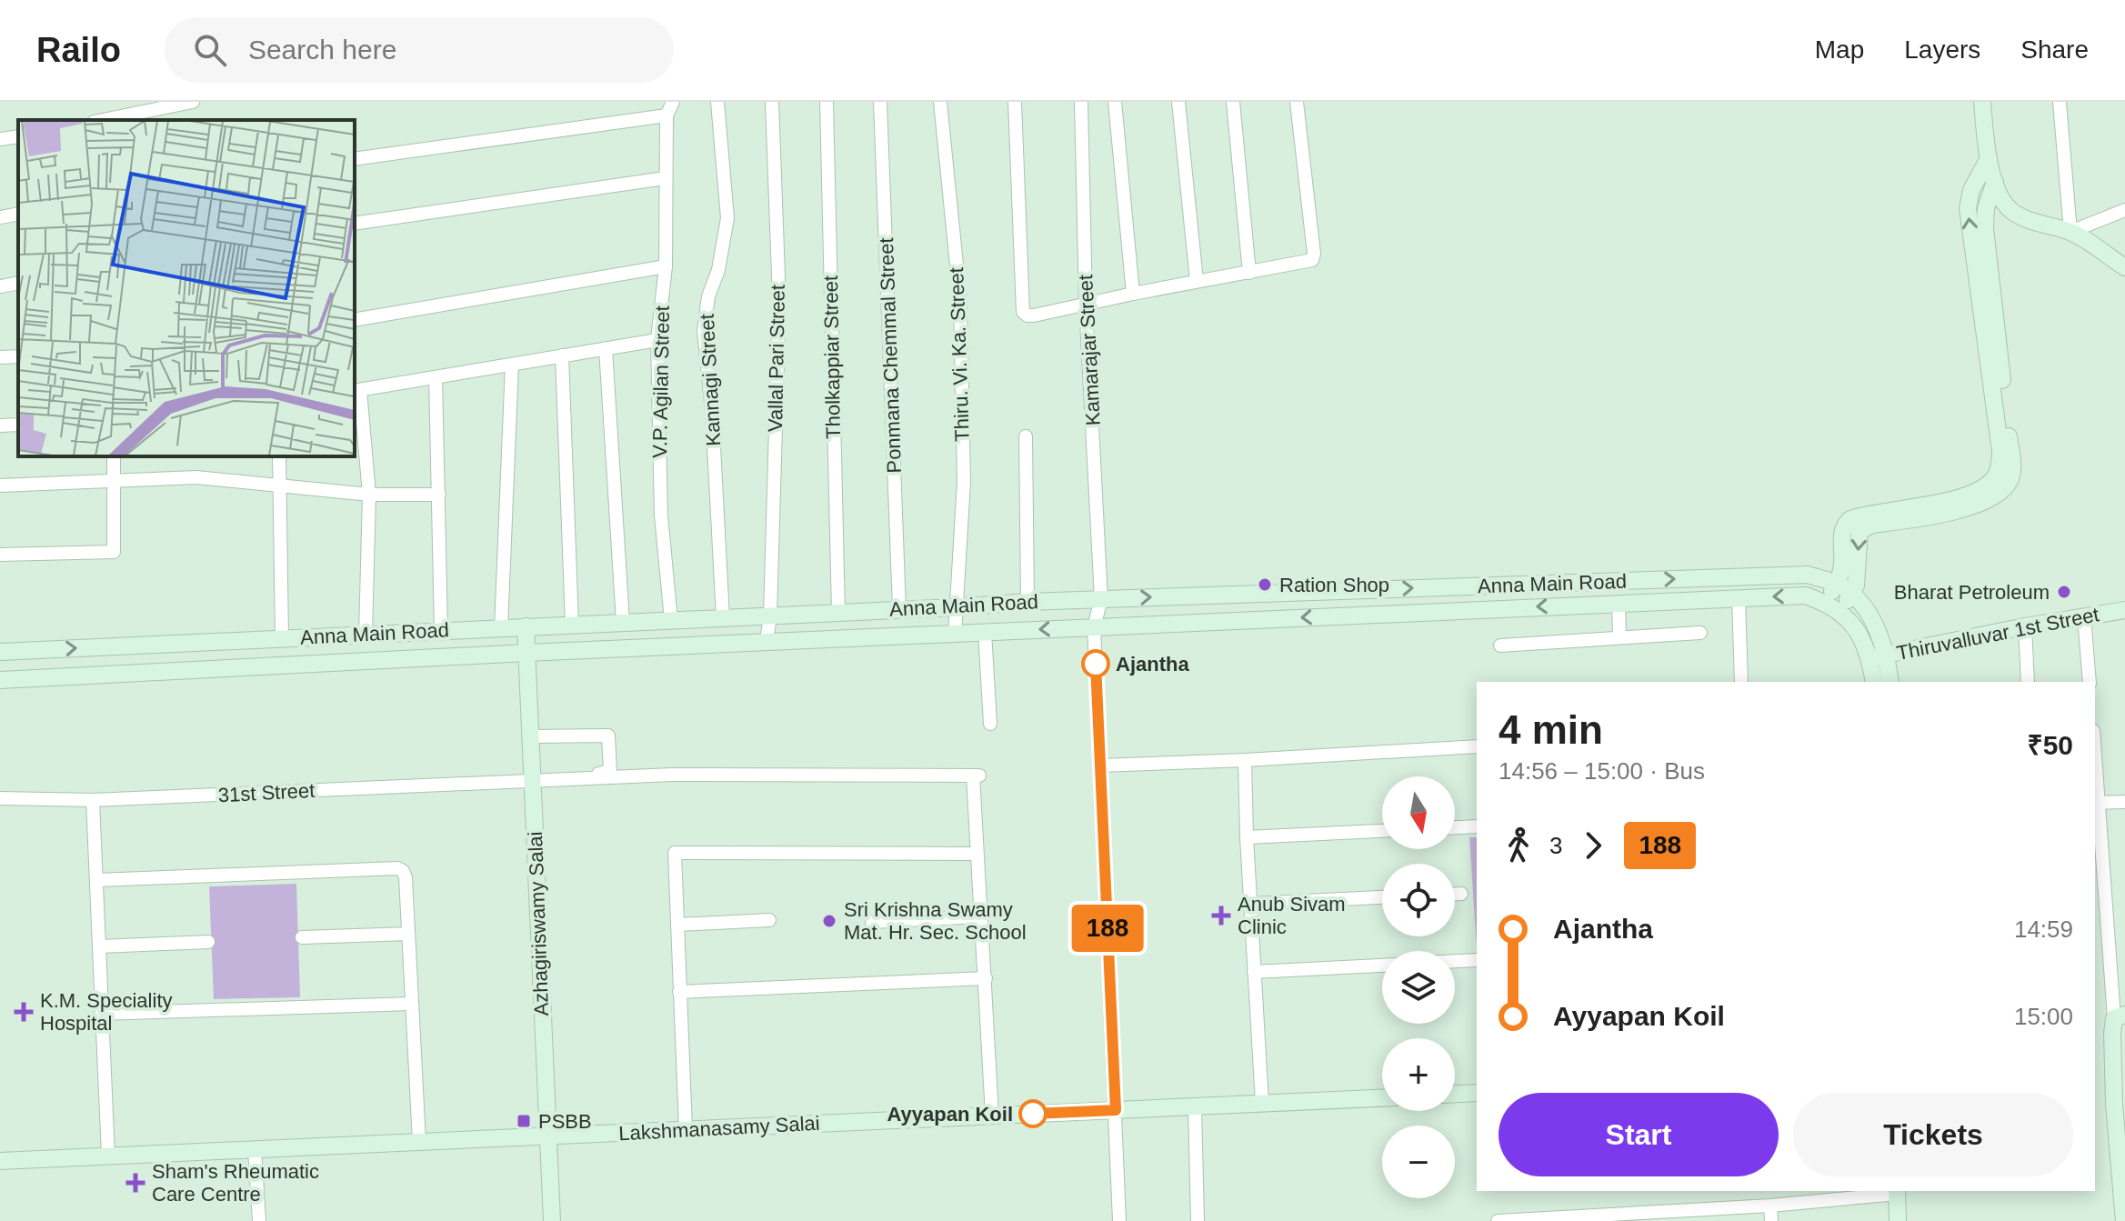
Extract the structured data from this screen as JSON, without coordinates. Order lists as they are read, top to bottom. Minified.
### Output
{"streets":{"main road":["Anna Main Road","Thiruvalluvar 1st Street","Azhagiriswamy Salai","Lakshmanasamy Salai"],"street":["Kamarajar Street","Thiru. Vi. Ka. Street","Ponmana Chemmal Street","Tholkappiar Street","Vallal Pari Street","Kannagi Street","V.P. Agilan Street","31st Street"]},"crossings":[["Kamarajar Street","Anna Main Road"],["Kamarajar Street","Lakshmanasamy Salai"],["Thiru. Vi. Ka. Street","Anna Main Road"],["Ponmana Chemmal Street","Anna Main Road"],["Tholkappiar Street","Anna Main Road"],["Vallal Pari Street","Anna Main Road"],["Kannagi Street","Anna Main Road"],["V.P. Agilan Street","Anna Main Road"],["Anna Main Road","Thiruvalluvar 1st Street"],["Anna Main Road","Azhagiriswamy Salai"],["31st Street","Azhagiriswamy Salai"],["Azhagiriswamy Salai","Lakshmanasamy Salai"]],"places":{"other":["Ration Shop","Bharat Petroleum","Ajantha","Sri Krishna Swamy Mat. Hr. Sec. School","Ayyapan Koil"],"health":["Anub Sivam Clinic","K.M. Speciality Hospital","Sham's Rheumatic Care Centre"],"transit":["PSBB"]},"lines":["bus line 188"],"north":"bottom","page":{"header":"Railo","search":"Search here","nav":["Map","Layers","Share"],"on_map":"188","heading":["4 min","14:56 – 15:00 · Bus","₹50"],"map_buttons":["+","−"],"legs":["3","188"],"list":[{"name":"Ajantha","value":"14:59"},{"name":"Ayyapan Koil","value":"15:00"}],"buttons":["Start","Tickets"]}}
